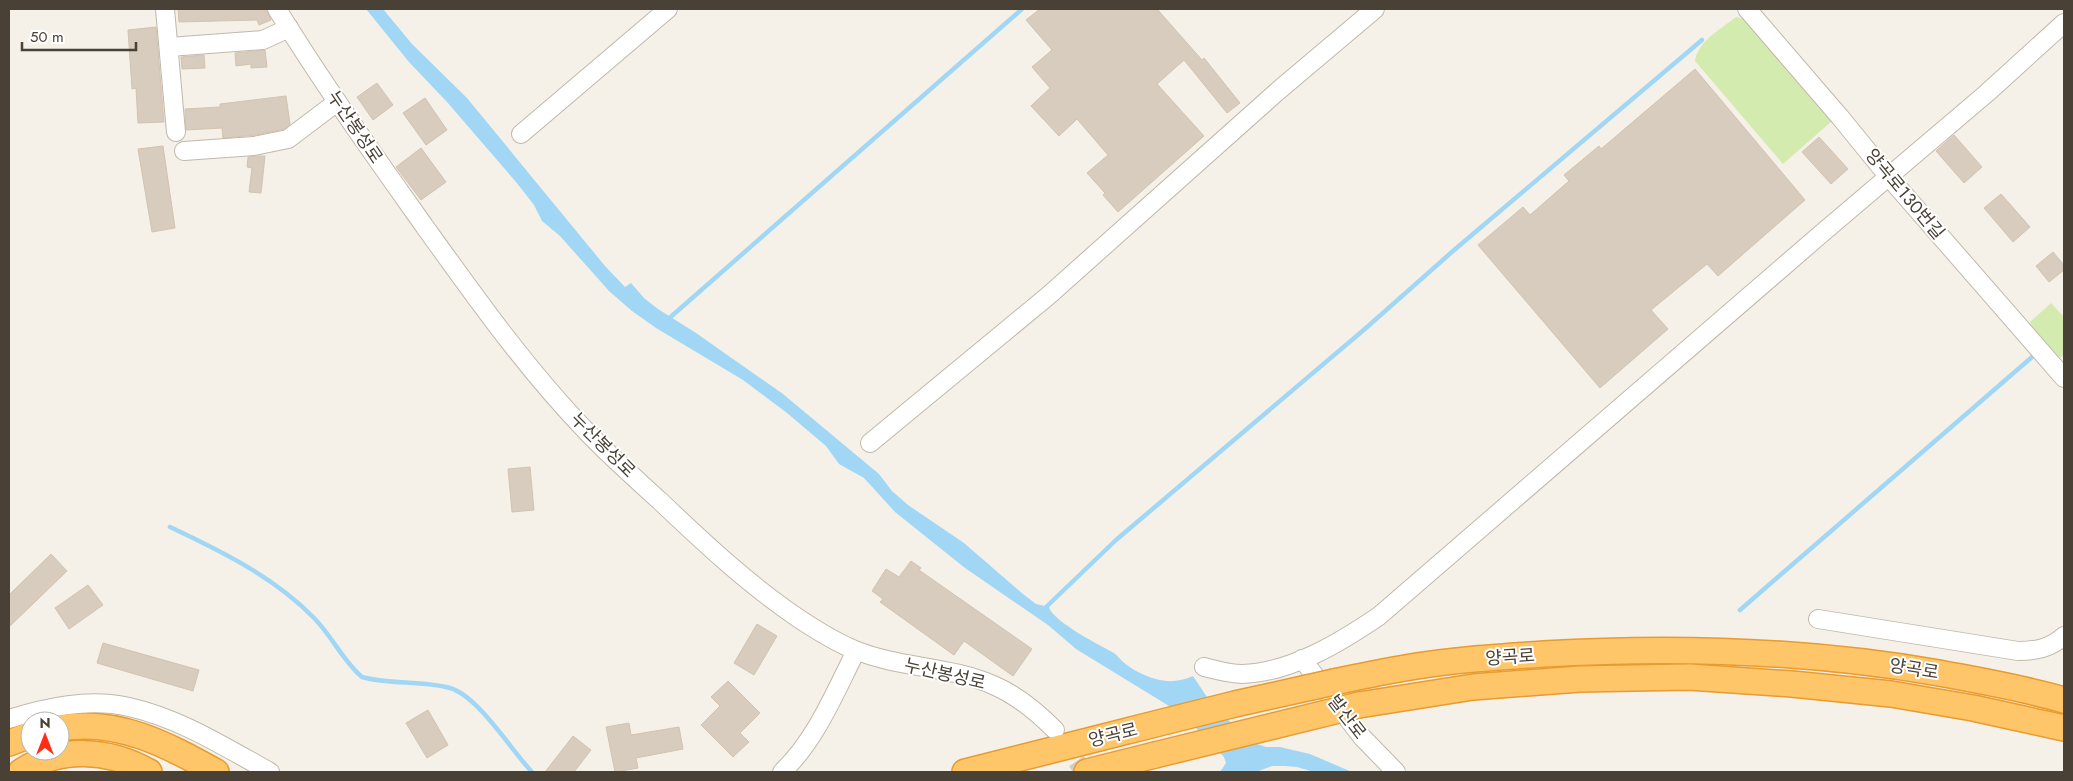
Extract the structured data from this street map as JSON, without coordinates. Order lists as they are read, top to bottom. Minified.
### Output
{"streets":{"highway":["양곡로"],"street":["누산봉성로","양곡로130번길","발산로"]},"scale_bar":"50 m","north":"top"}
